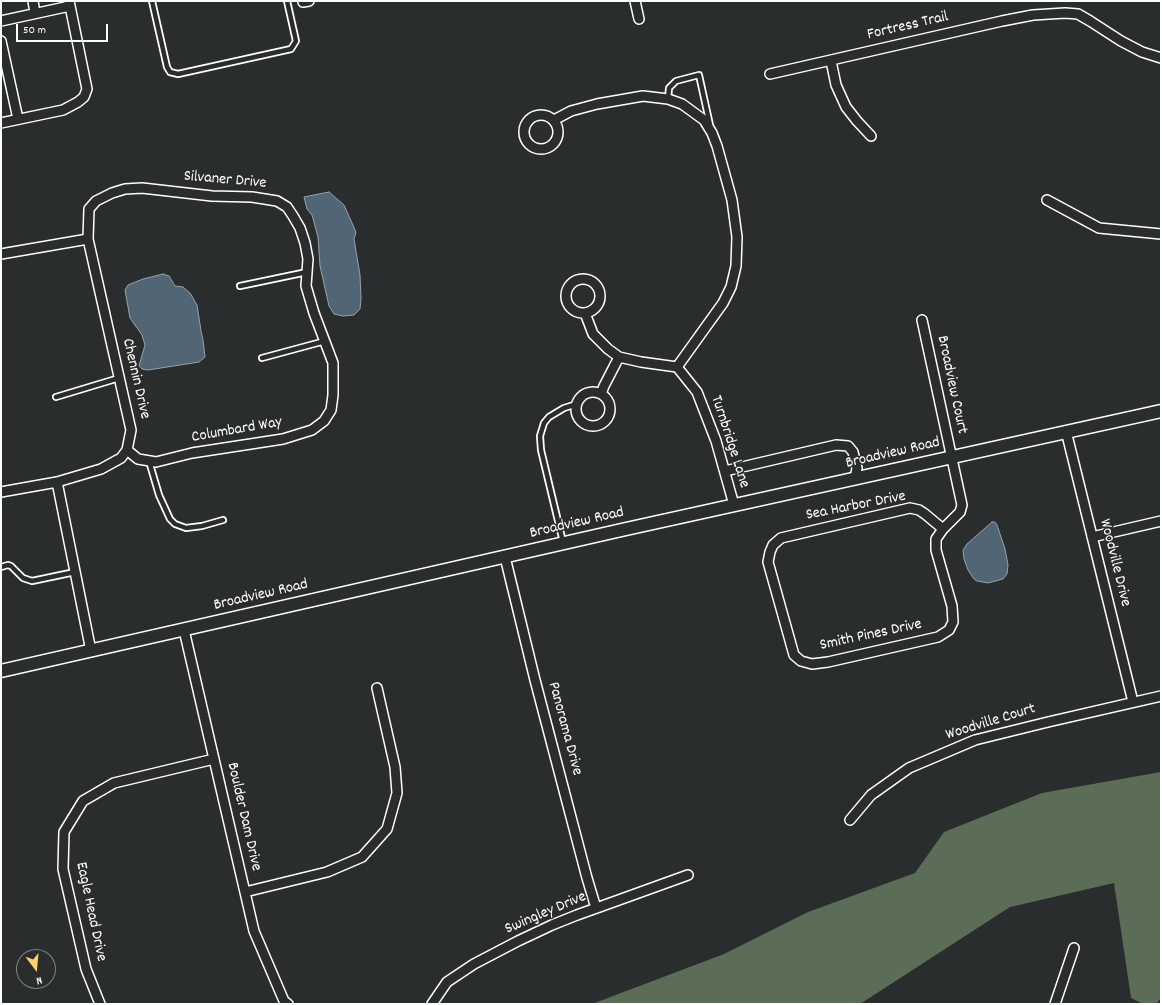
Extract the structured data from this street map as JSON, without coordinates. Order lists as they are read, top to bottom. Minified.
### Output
{"streets":{"street":["Fortress Trail","Silvaner Drive","Chennin Drive","Broadview Court","Columbard Way","Turnbridge Lane","Broadview Road","Sea Harbor Drive","Woodville Drive","Smith Pines Drive","Woodville Court","Panorama Drive","Boulder Dam Drive","Eagle Head Drive","Swingley Drive"]},"crossings":[["Silvaner Drive","Chennin Drive"],["Silvaner Drive","Columbard Way"],["Chennin Drive","Columbard Way"],["Broadview Court","Broadview Road"],["Broadview Court","Sea Harbor Drive"],["Broadview Court","Smith Pines Drive"],["Turnbridge Lane","Broadview Road"],["Broadview Road","Woodville Drive"],["Broadview Road","Panorama Drive"],["Broadview Road","Boulder Dam Drive"],["Sea Harbor Drive","Smith Pines Drive"],["Woodville Drive","Woodville Court"],["Panorama Drive","Swingley Drive"],["Boulder Dam Drive","Eagle Head Drive"]],"scale_bar":"50 m","north":"bottom"}
